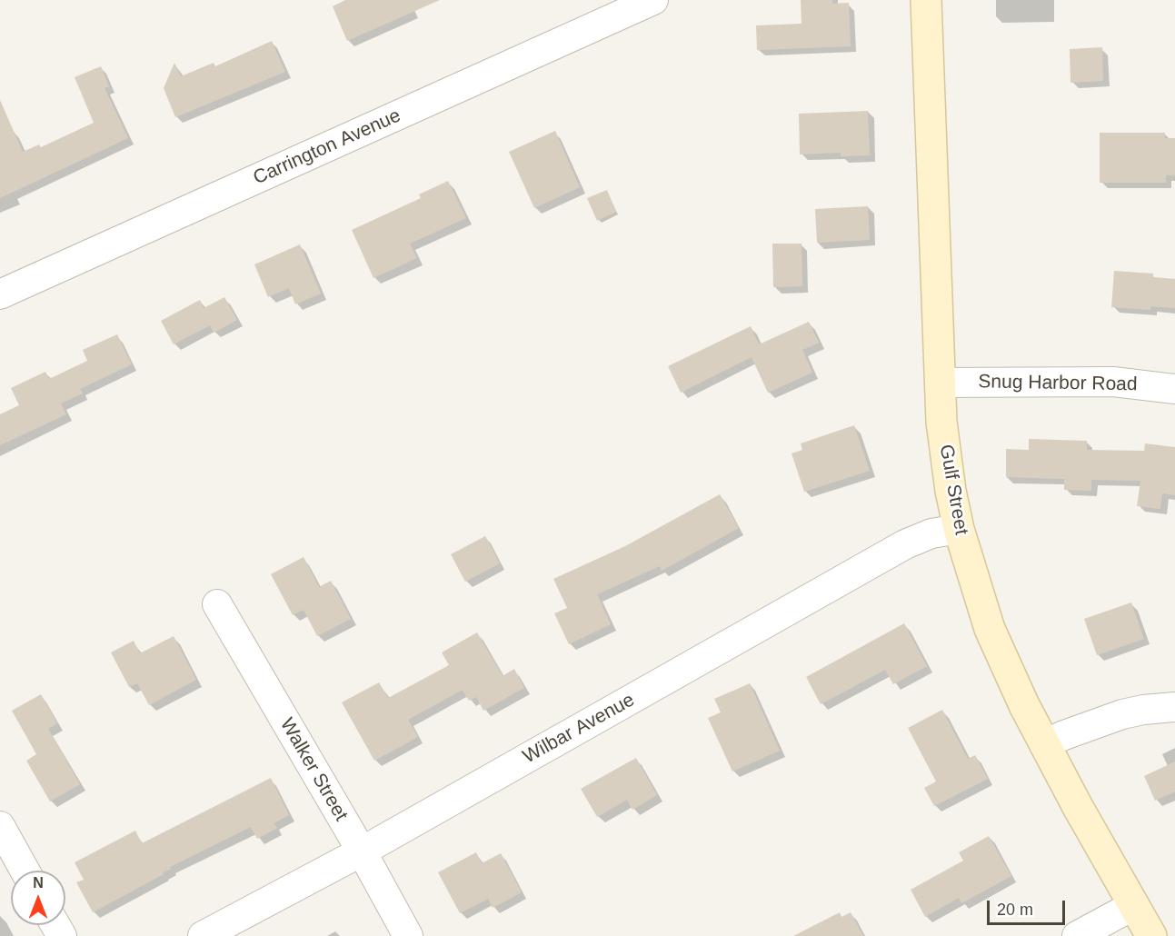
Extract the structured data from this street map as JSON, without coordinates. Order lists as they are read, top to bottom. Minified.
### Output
{"streets":{"main road":["Gulf Street"],"street":["Carrington Avenue","Snug Harbor Road","Wilbar Avenue","Walker Street"]},"crossings":[["Snug Harbor Road","Gulf Street"],["Gulf Street","Wilbar Avenue"],["Wilbar Avenue","Walker Street"]],"scale_bar":"20 m","north":"top"}
